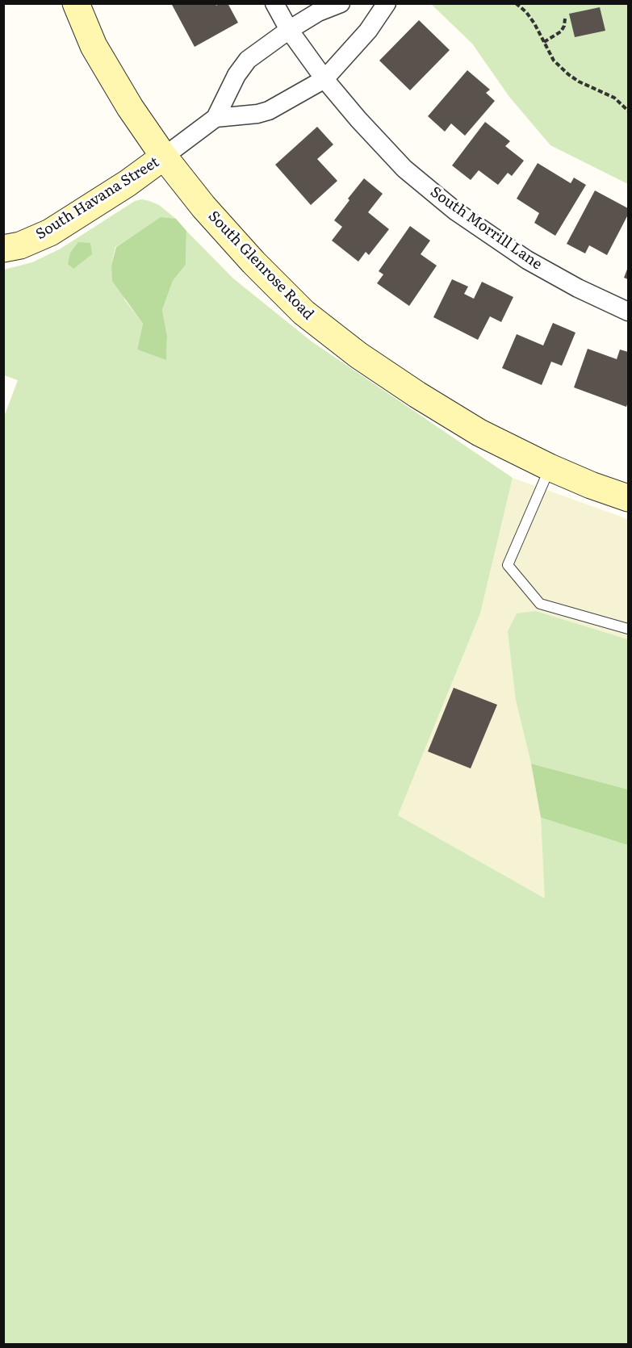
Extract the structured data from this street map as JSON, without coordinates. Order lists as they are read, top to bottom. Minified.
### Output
{"streets":{"street":["South Havana Street","South Morrill Lane","South Glenrose Road"]},"crossings":[["South Havana Street","South Glenrose Road"]]}
